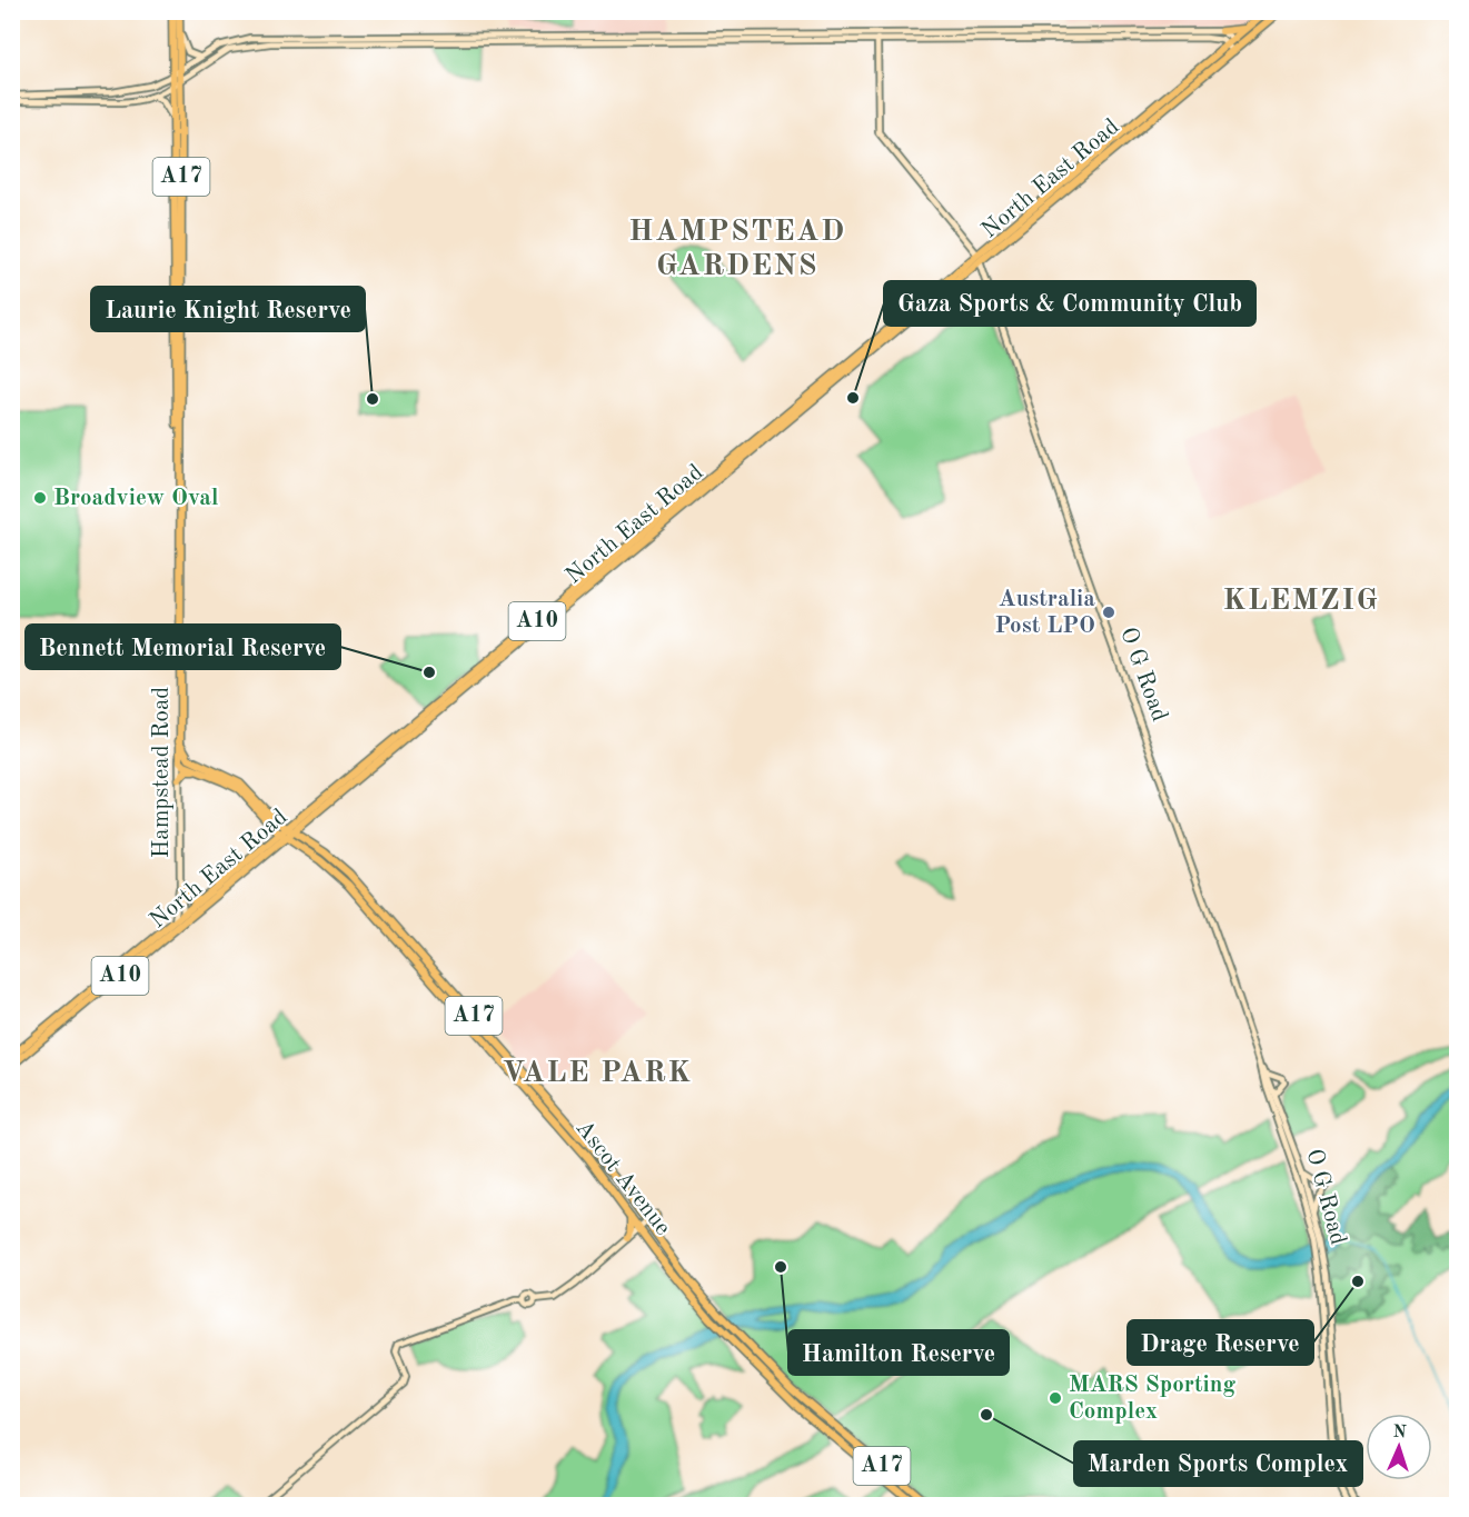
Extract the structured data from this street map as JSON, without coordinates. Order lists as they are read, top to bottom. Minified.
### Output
{"streets":{"highway":["A17","North East Road","A10","Hampstead Road","Ascot Avenue"],"main road":["O G Road"]},"crossings":[["A17","North East Road"],["A17","Hampstead Road"],["A17","Ascot Avenue"],["North East Road","O G Road"],["North East Road","Hampstead Road"],["North East Road","Ascot Avenue"]],"districts":["HAMPSTEAD GARDENS","KLEMZIG","VALE PARK"],"places":["Gaza Sports & Community Club","Laurie Knight Reserve","Broadview Oval","Australia Post LPO","Bennett Memorial Reserve","Hamilton Reserve","Drage Reserve","MARS Sporting Complex","Marden Sports Complex"],"north":"top"}
